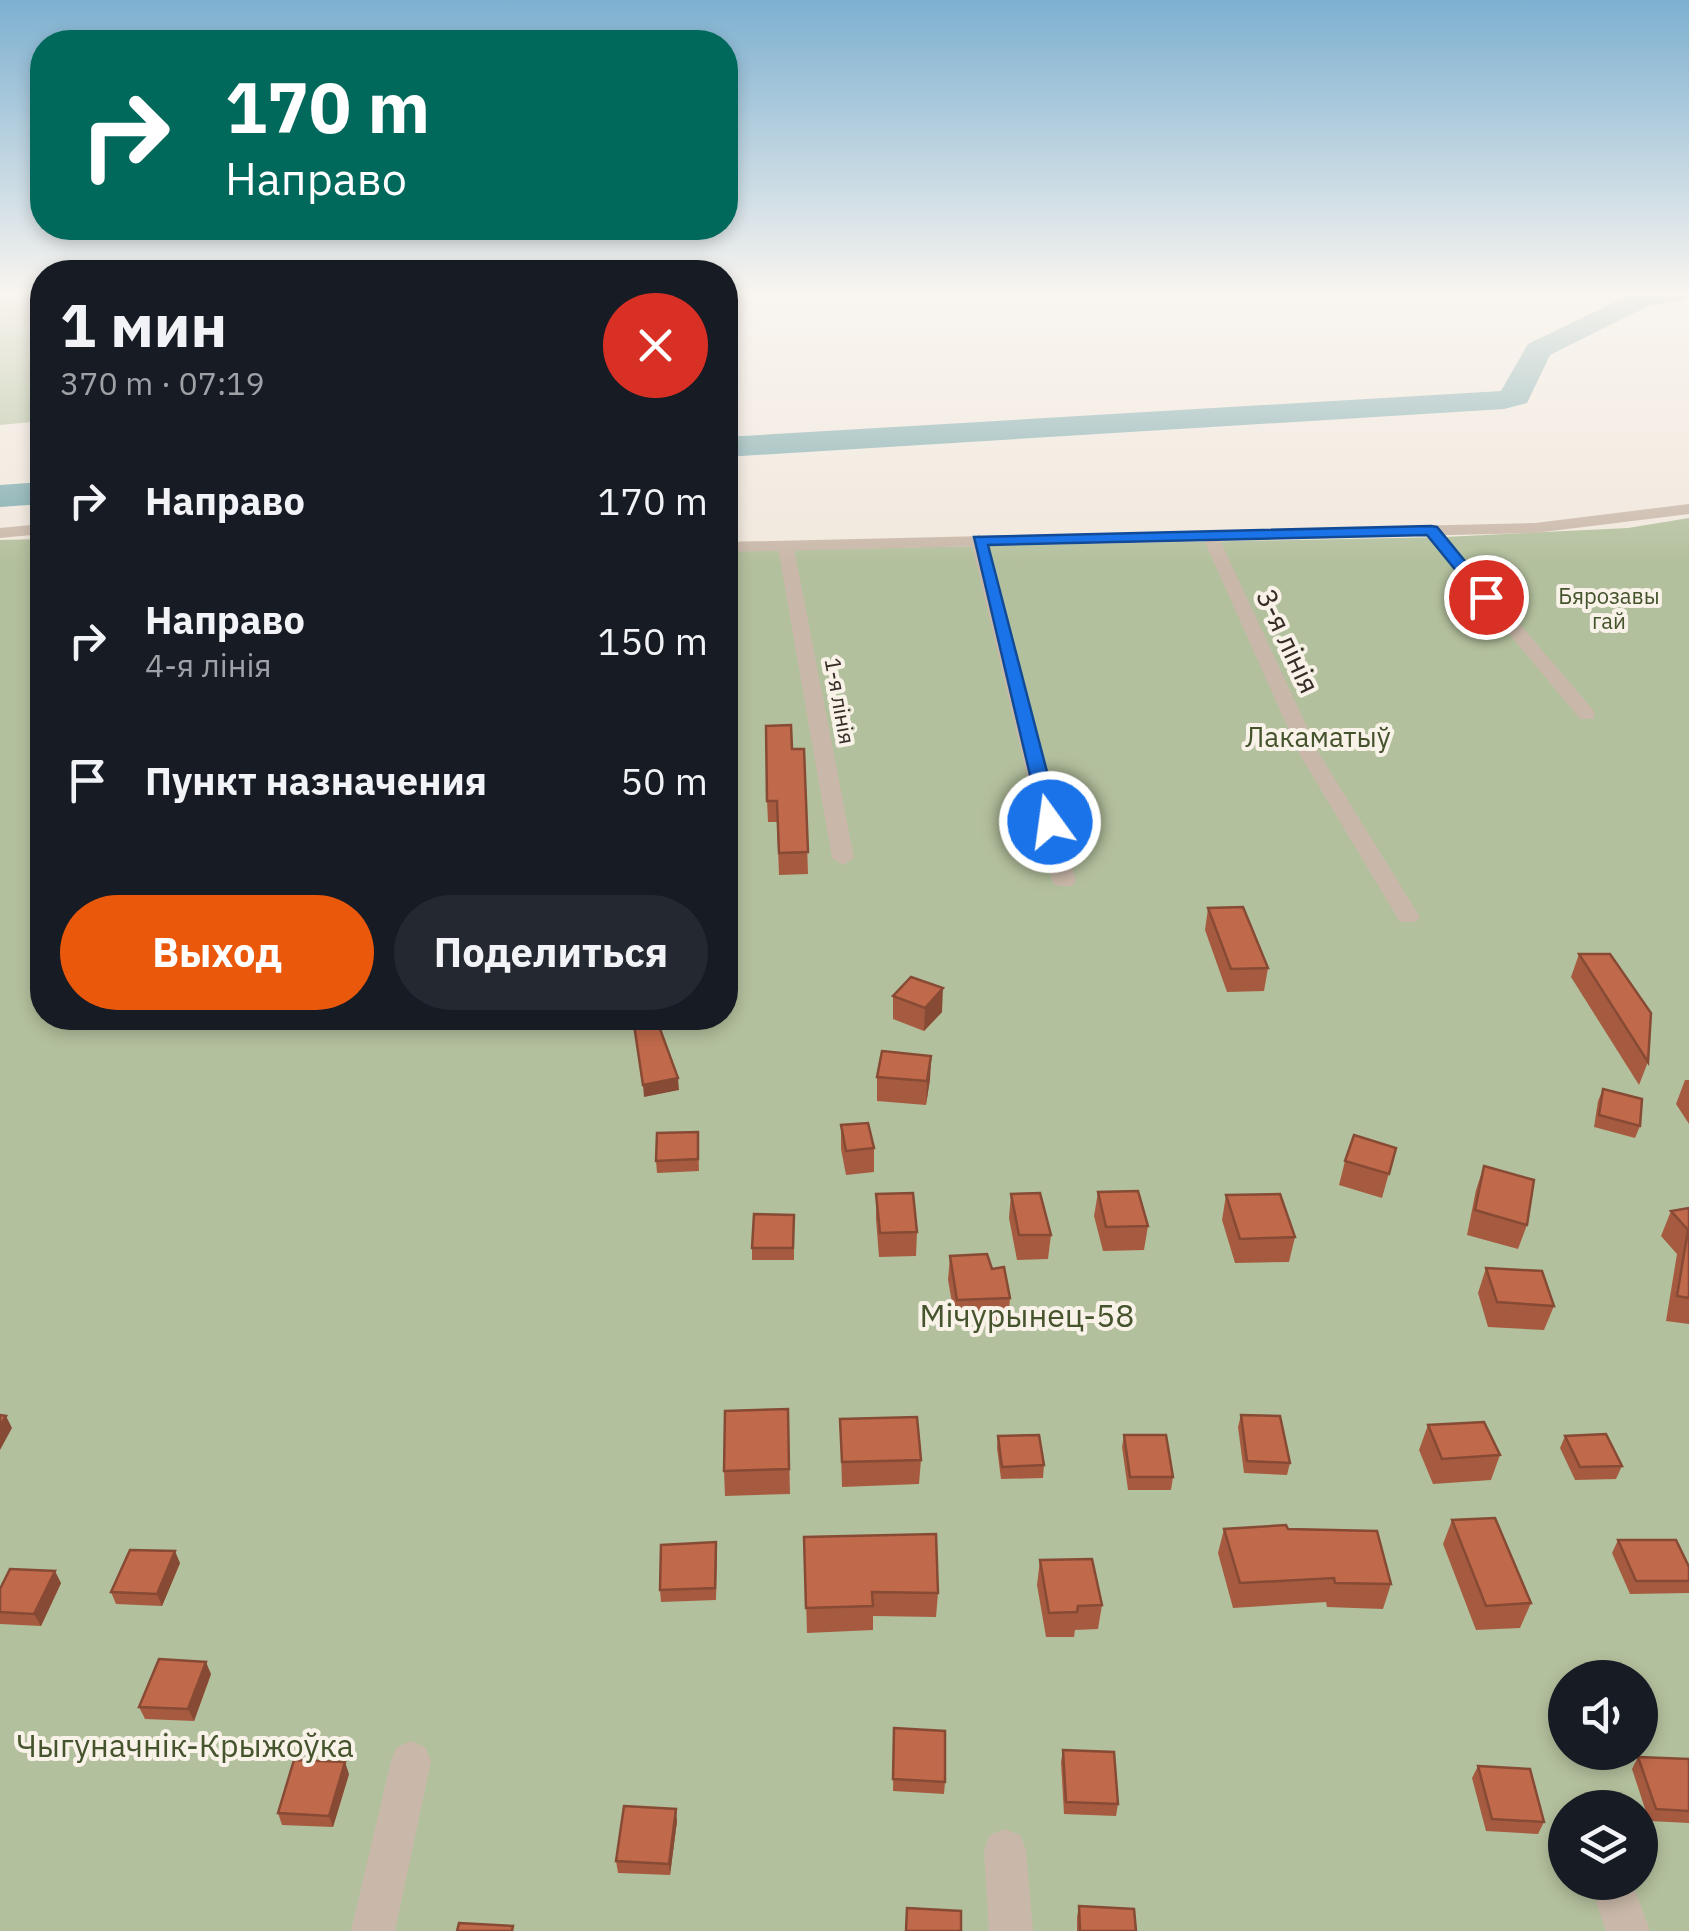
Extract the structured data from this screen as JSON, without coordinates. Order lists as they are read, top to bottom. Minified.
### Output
{"streets":{"street":["3-я лінія","1-я лінія"]},"parks":["Бярозавы гай","Лакаматыў","Мічурынец-58","Чыгуначнік-Крыжоўка"],"page":{"turn":["170 m","Направо"],"heading":["1 мин","370 m · 07:19"],"list":[{"name":"Направо","value":"170 m"},{"name":"Направо","note":"4-я лінія","value":"150 m"},{"name":"Пункт назначения","value":"50 m"}],"buttons":["Выход","Поделиться"]}}
